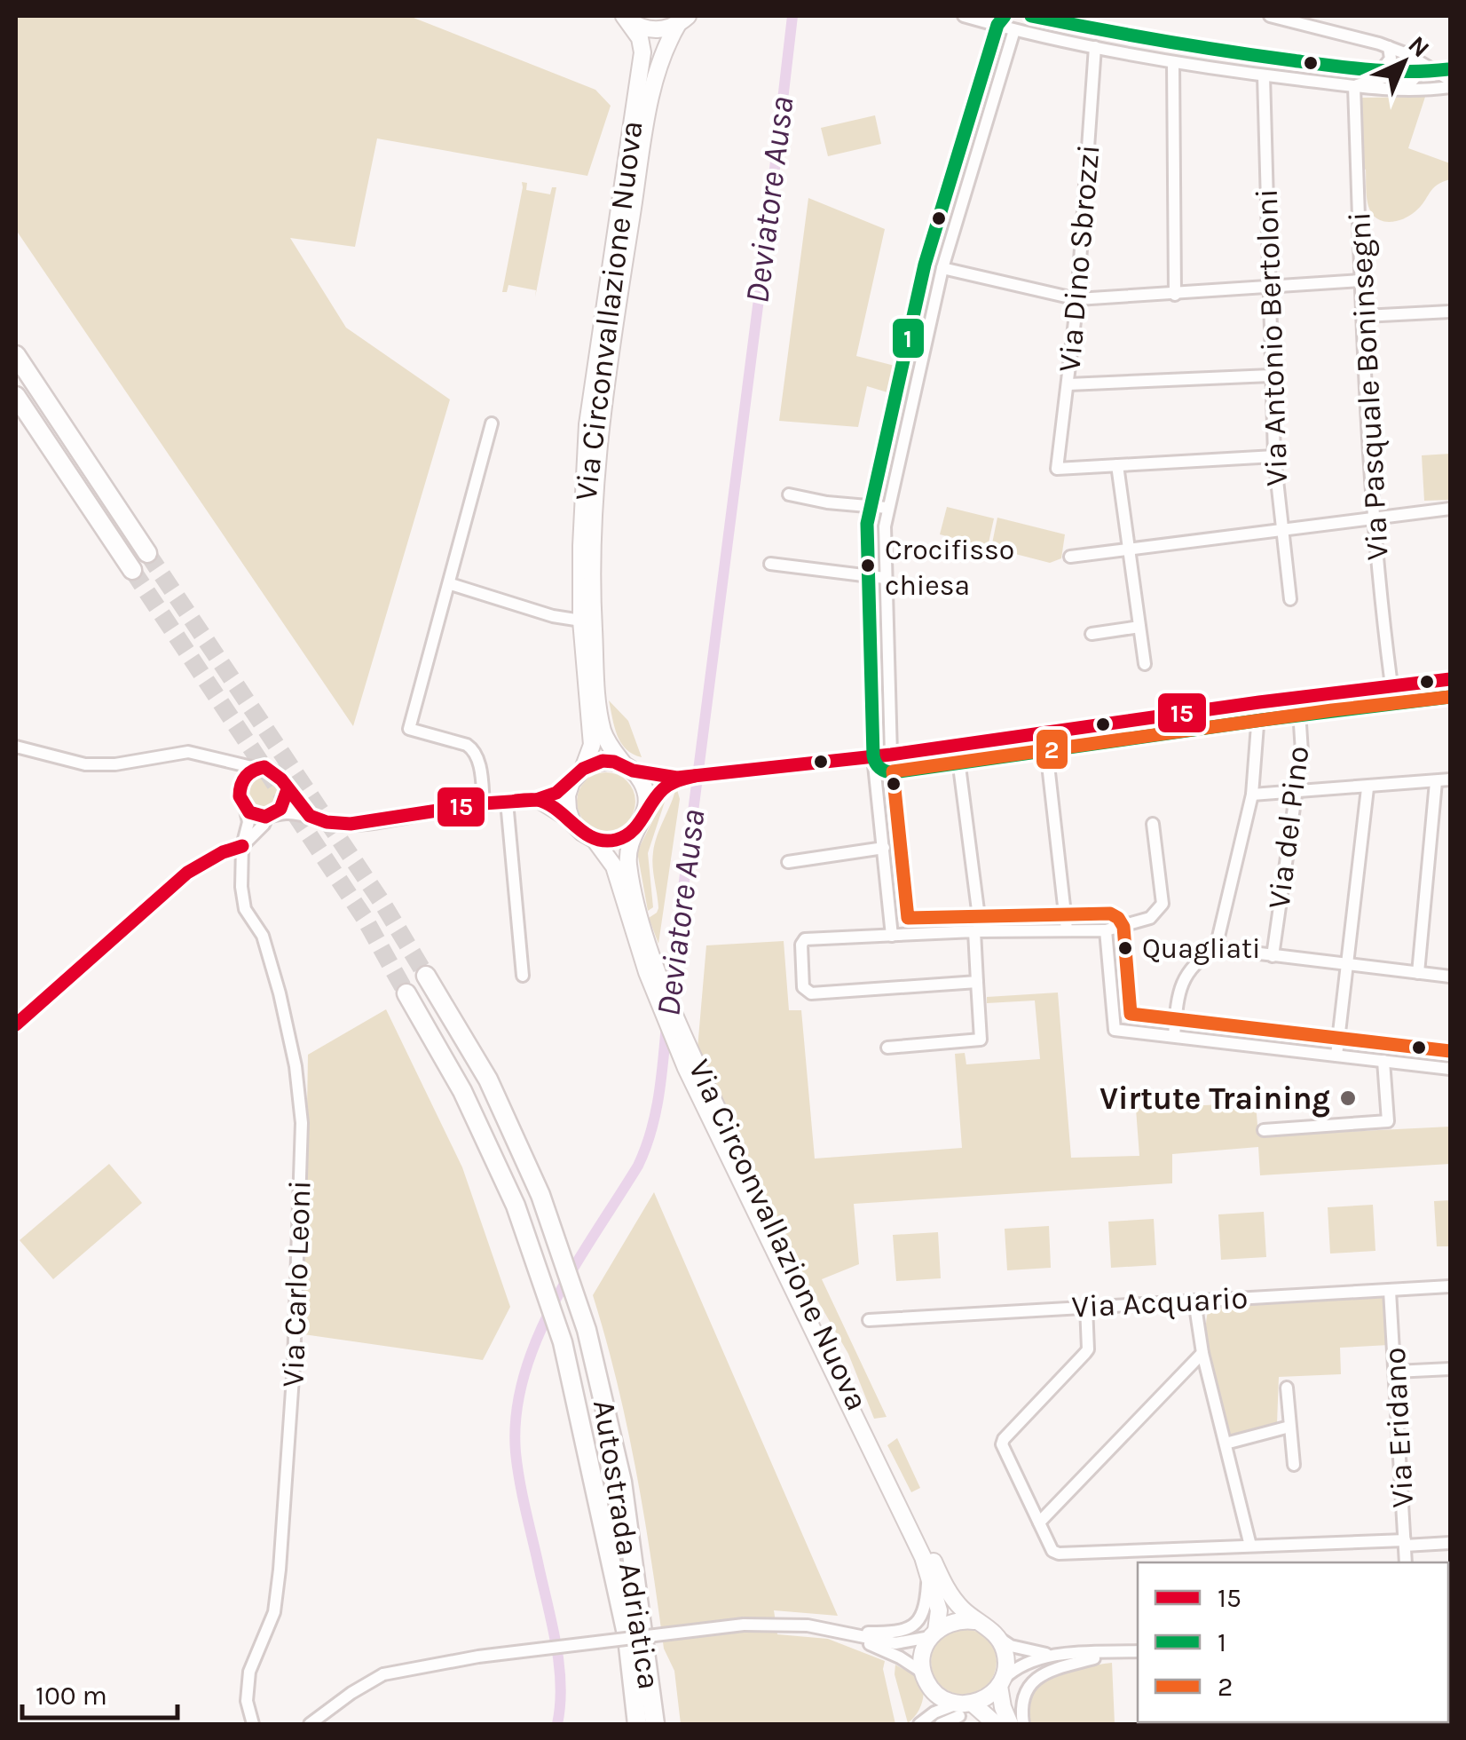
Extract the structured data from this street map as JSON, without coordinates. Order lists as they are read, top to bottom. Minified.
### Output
{"streets":{"highway":["Autostrada Adriatica"],"main road":["Via Circonvallazione Nuova"],"street":["Via Dino Sbrozzi","Via Antonio Bertoloni","Via Pasquale Boninsegni","Via del Pino","Via Carlo Leoni","Via Acquario","Via Eridano"]},"crossings":[["Via Acquario","Via Eridano"]],"water":["Deviatore Ausa"],"places":["Crocifisso chiesa","Quagliati","Virtute Training"],"lines":["transit line 1","transit line 15","transit line 2"],"legend":["15","1","2"],"scale_bar":"100 m","north":"top right"}
